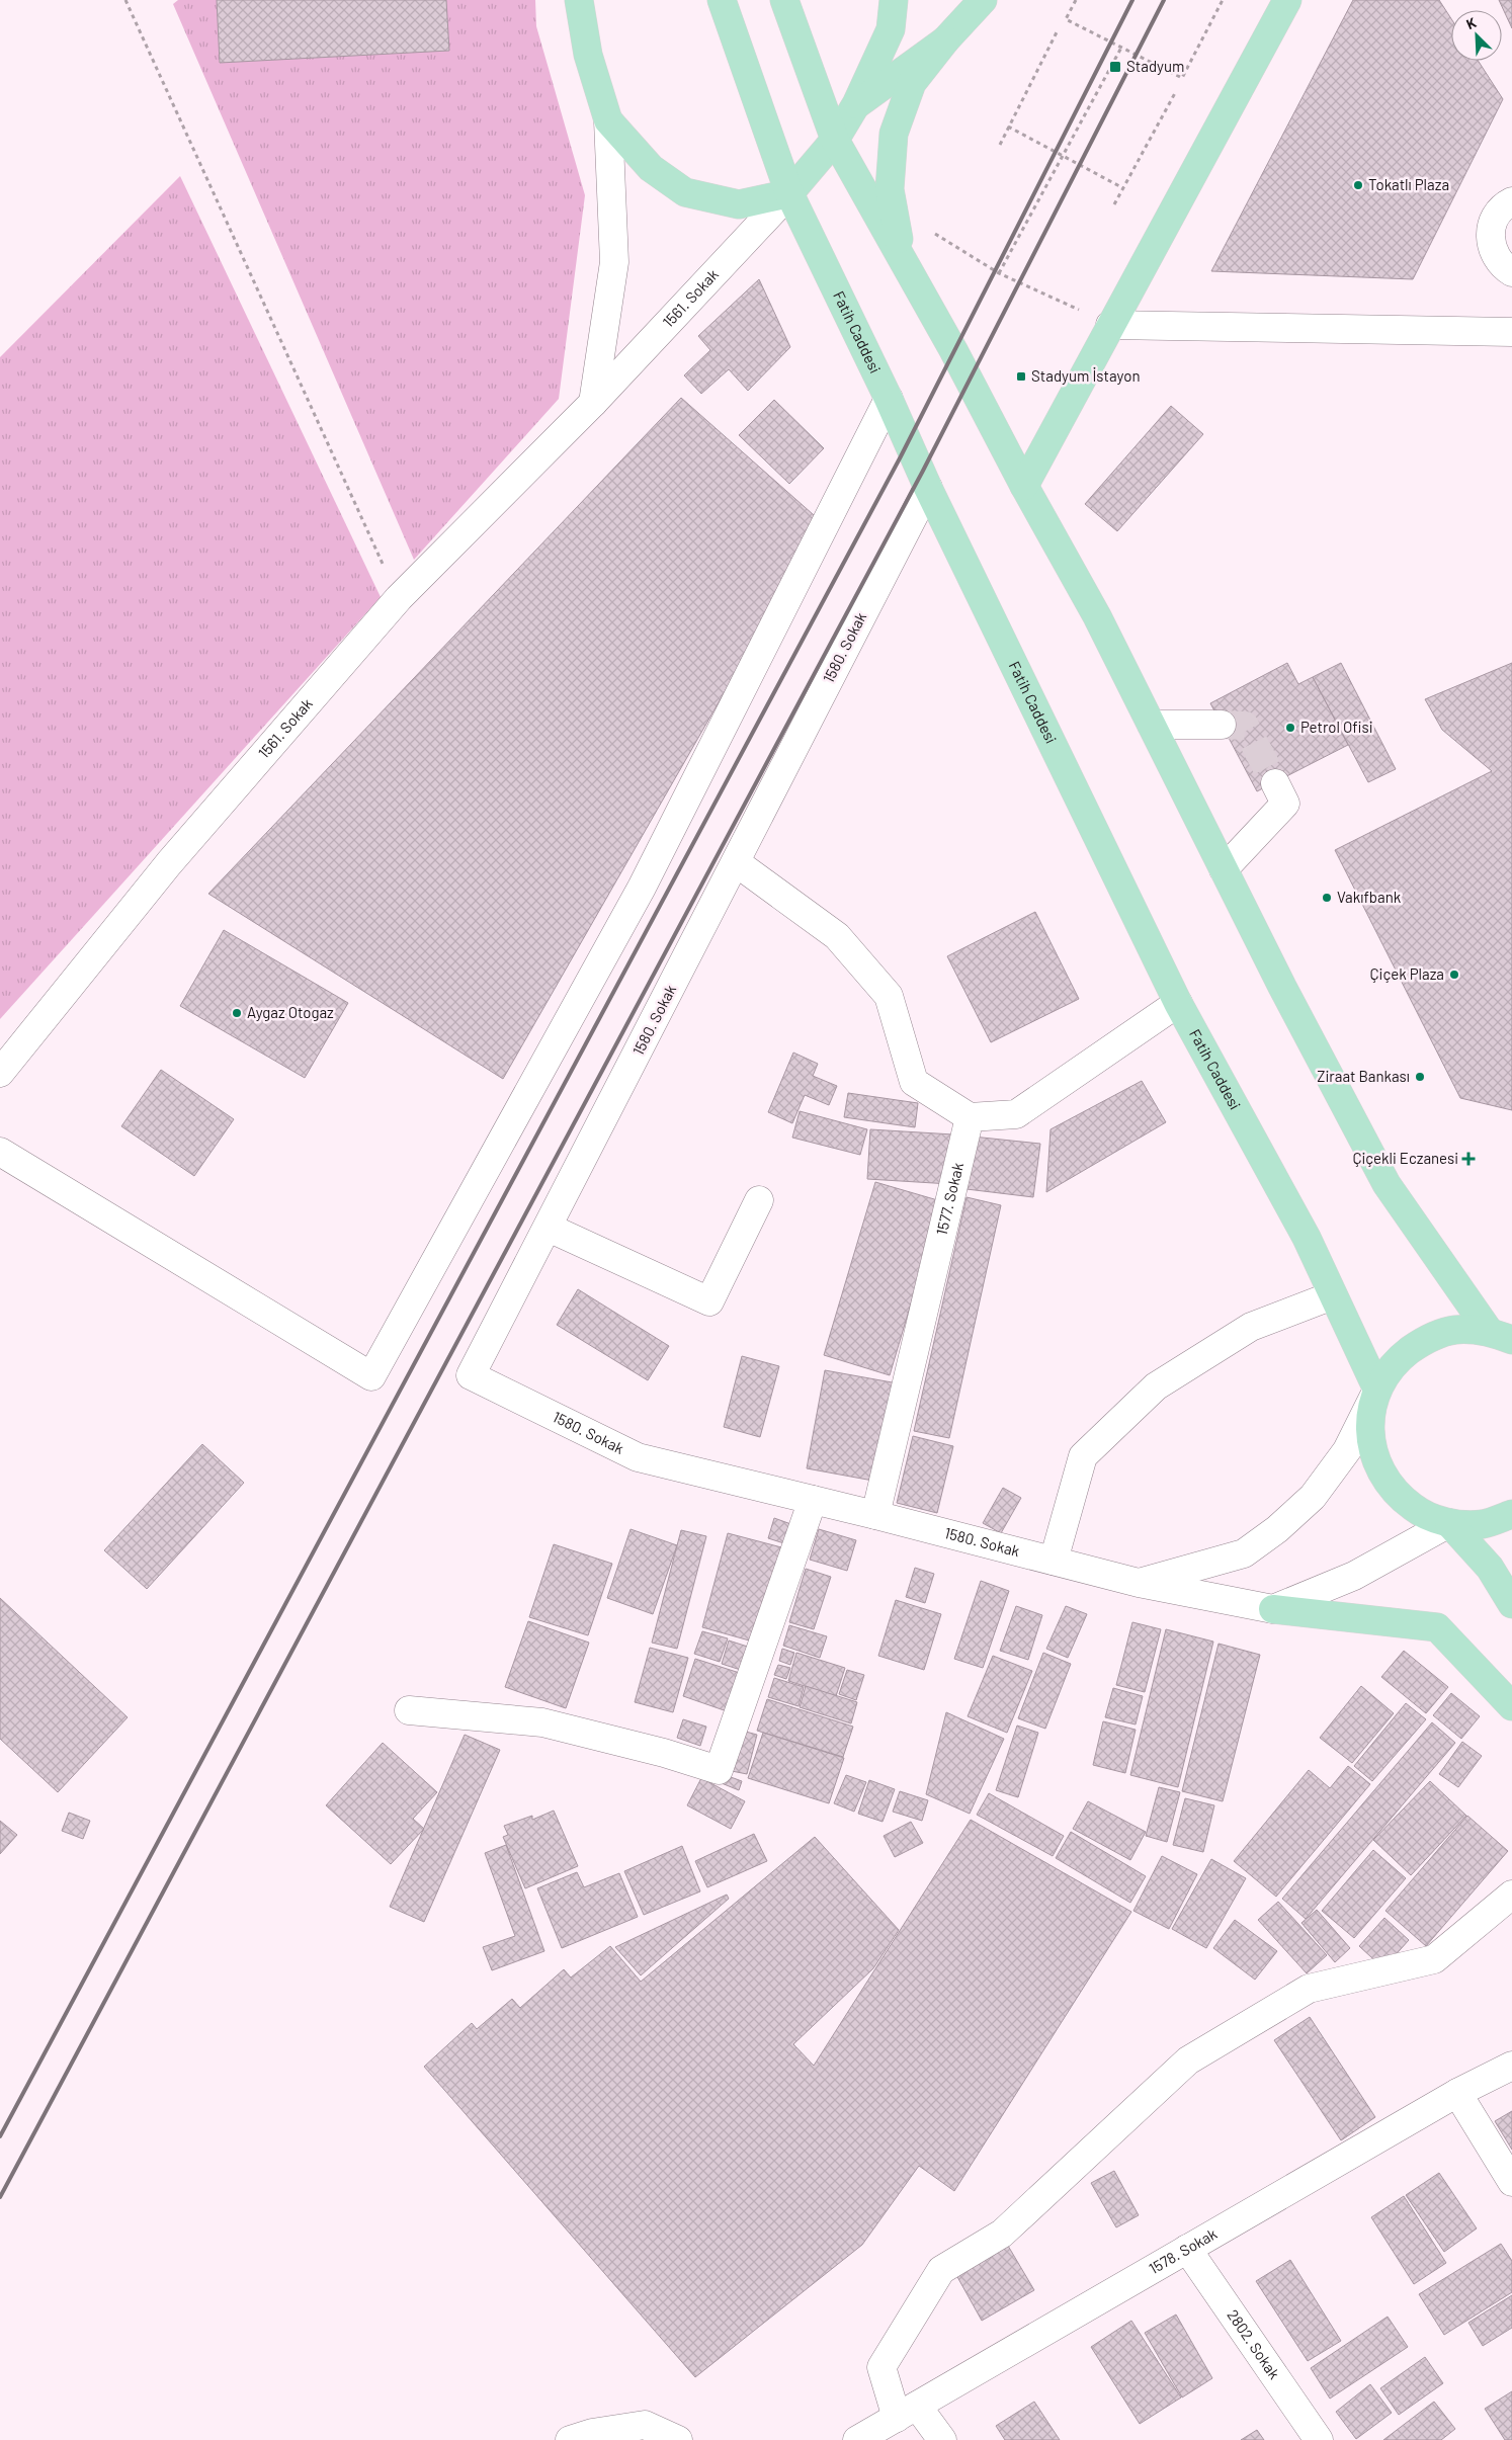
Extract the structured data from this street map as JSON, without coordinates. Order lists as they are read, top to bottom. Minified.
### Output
{"streets":{"main road":["Fatih Caddesi"],"street":["1561. Sokak","1580. Sokak","1577. Sokak","1578. Sokak","2802. Sokak"]},"crossings":[["1561. Sokak","Fatih Caddesi"],["Fatih Caddesi","1580. Sokak"],["1580. Sokak","1577. Sokak"],["1578. Sokak","2802. Sokak"]],"places":{"transit":["Stadyum","Stadyum İstayon"],"other":["Tokatlı Plaza","Petrol Ofisi","Vakıfbank","Çiçek Plaza","Aygaz Otogaz","Ziraat Bankası"],"health":["Çiçekli Eczanesi"]},"north":"top left"}
